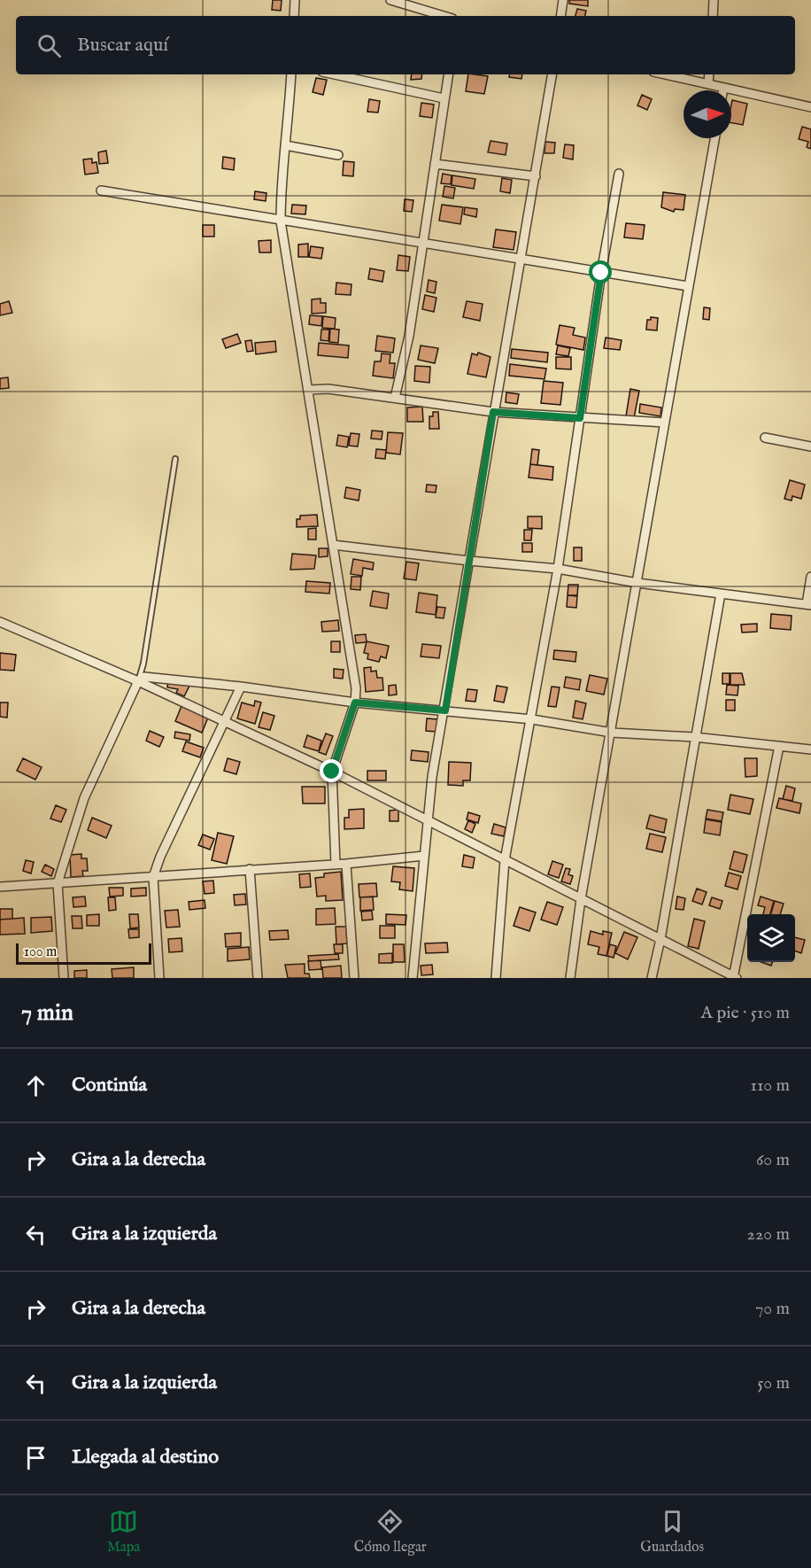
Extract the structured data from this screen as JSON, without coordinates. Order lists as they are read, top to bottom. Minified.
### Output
{"scale_bar":"100 m","north":"right","page":{"search":"Buscar aquí","scale":"100 m","heading":["7 min","A pie · 510 m"],"list":[["Continúa","110 m"],["Gira a la derecha","60 m"],["Gira a la izquierda","220 m"],["Gira a la derecha","70 m"],["Gira a la izquierda","50 m"],"Llegada al destino"],"nav":["Mapa","Cómo llegar","Guardados"]}}
